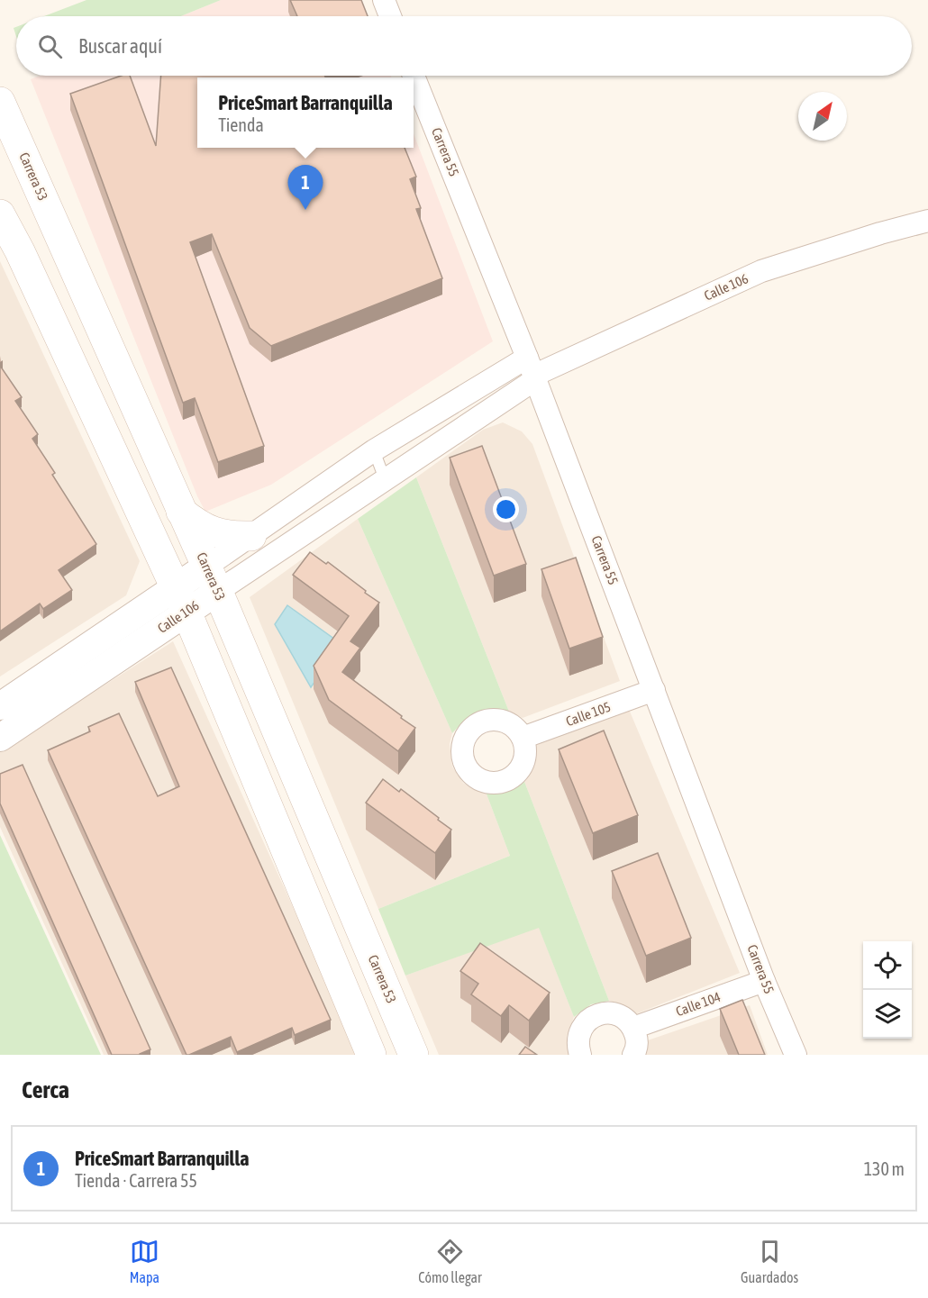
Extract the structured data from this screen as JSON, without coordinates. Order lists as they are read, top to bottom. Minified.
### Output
{"streets":{"main road":["Carrera 53"],"street":["Carrera 55","Calle 106","Calle 105","Calle 104"]},"crossings":[["Carrera 55","Calle 106"],["Carrera 55","Calle 105"],["Carrera 55","Calle 104"],["Carrera 53","Calle 106"]],"north":"top right","page":{"search":"Buscar aquí","popup":["PriceSmart Barranquilla","Tienda"],"pins":"1","heading":"Cerca","list":[{"mark":"1","name":"PriceSmart Barranquilla","note":"Tienda · Carrera 55","value":"130 m"}],"nav":["Mapa","Cómo llegar","Guardados"]}}
